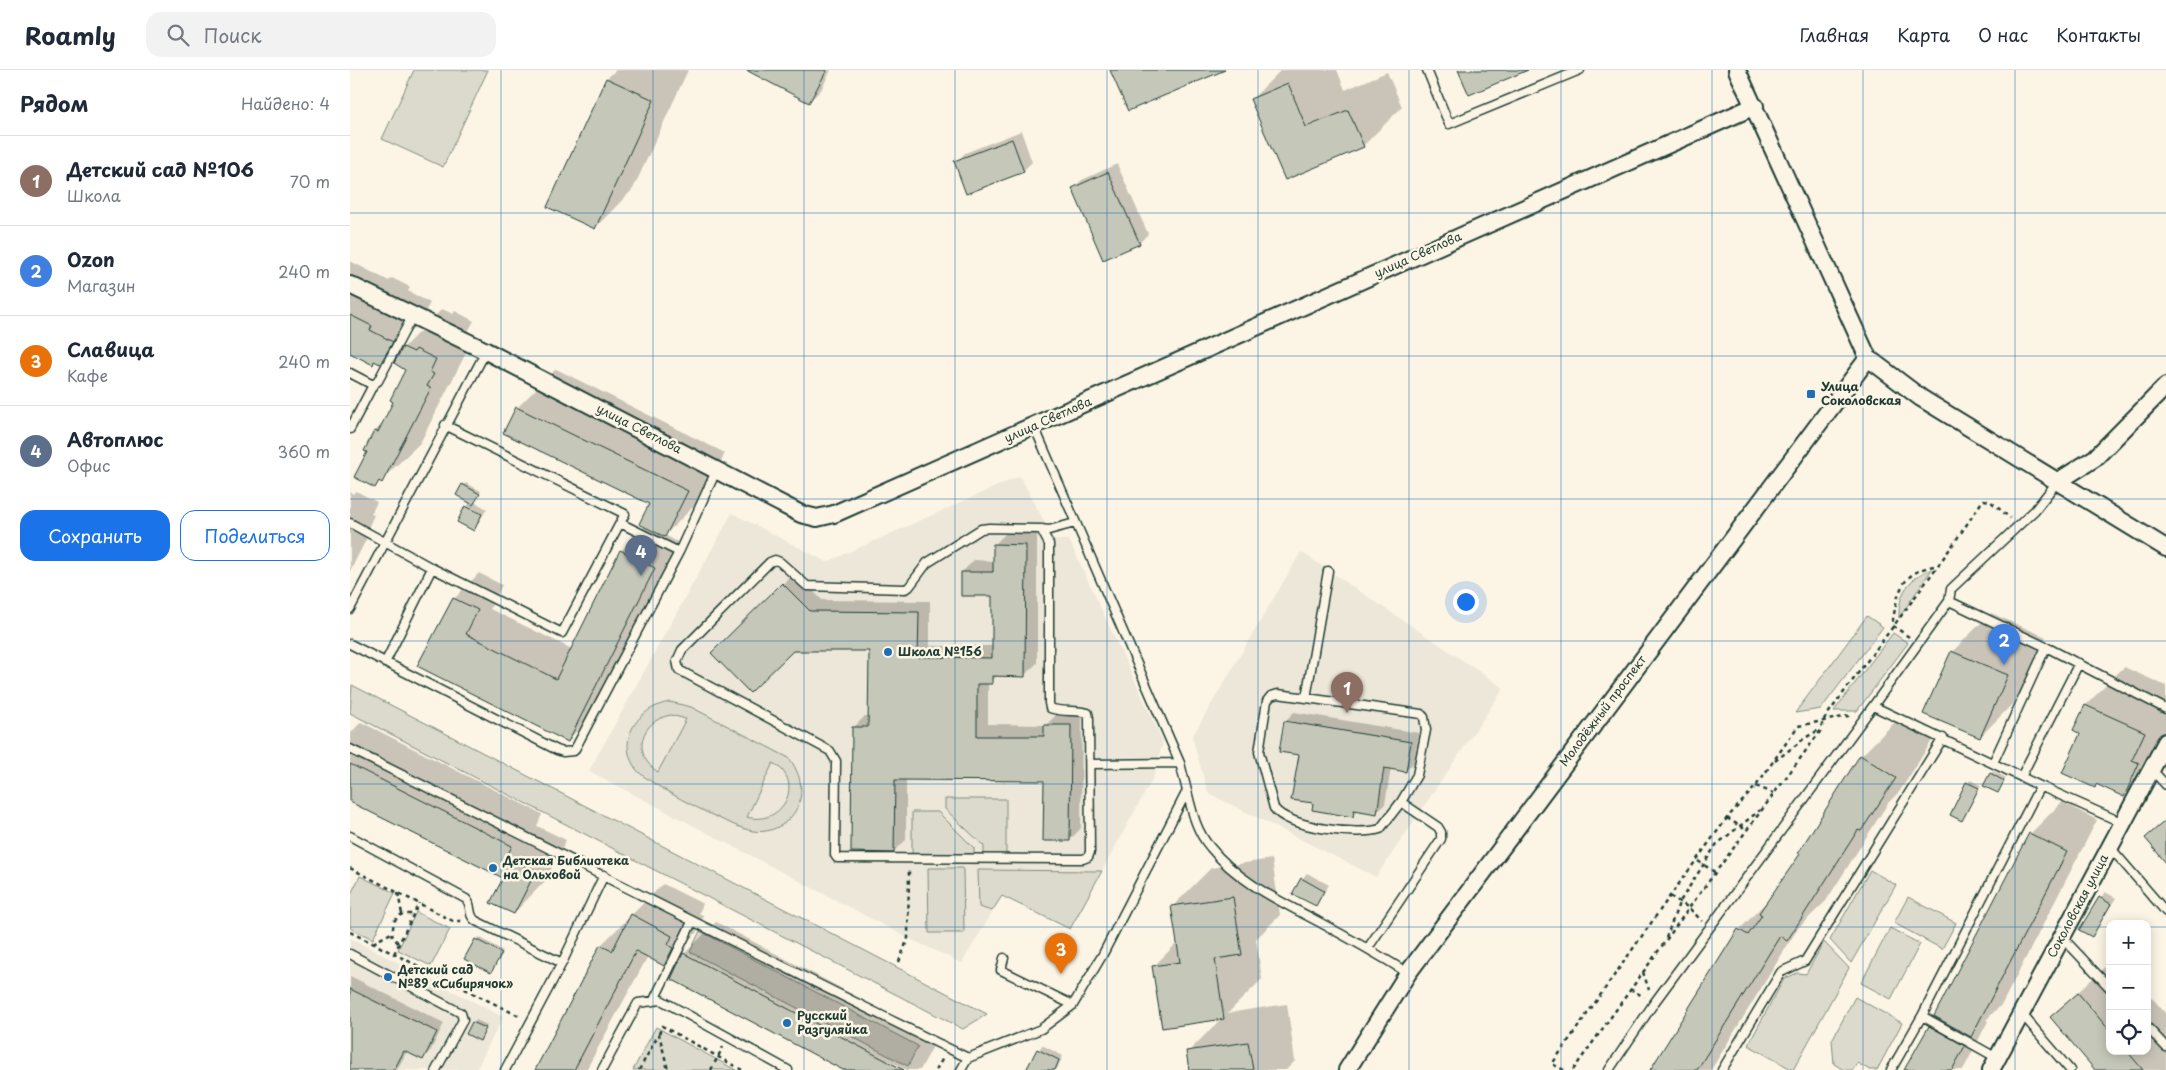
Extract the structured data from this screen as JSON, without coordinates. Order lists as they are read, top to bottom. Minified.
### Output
{"streets":{"street":["улица Светлова","Молодёжный проспект","Соколовская улица"]},"places":{"transit":["Улица Соколовская"],"other":["Школа №156","Детская Библиотека на Ольховой","Детский сад №89 «Сибирячок»","Русский Разгуляйка"]},"page":{"header":"Roamly","search":"Поиск","nav":["Главная","Карта","О нас","Контакты"],"heading":["Рядом","Найдено: 4"],"list":[{"mark":"1","name":"Детский сад №106","note":"Школа","value":"70 m"},{"mark":"2","name":"Ozon","note":"Магазин","value":"240 m"},{"mark":"3","name":"Славица","note":"Кафе","value":"240 m"},{"mark":"4","name":"Автоплюс","note":"Офис","value":"360 m"}],"buttons":["Сохранить","Поделиться"],"pins":["4","2","1","3"],"map_buttons":["+","−"]}}
